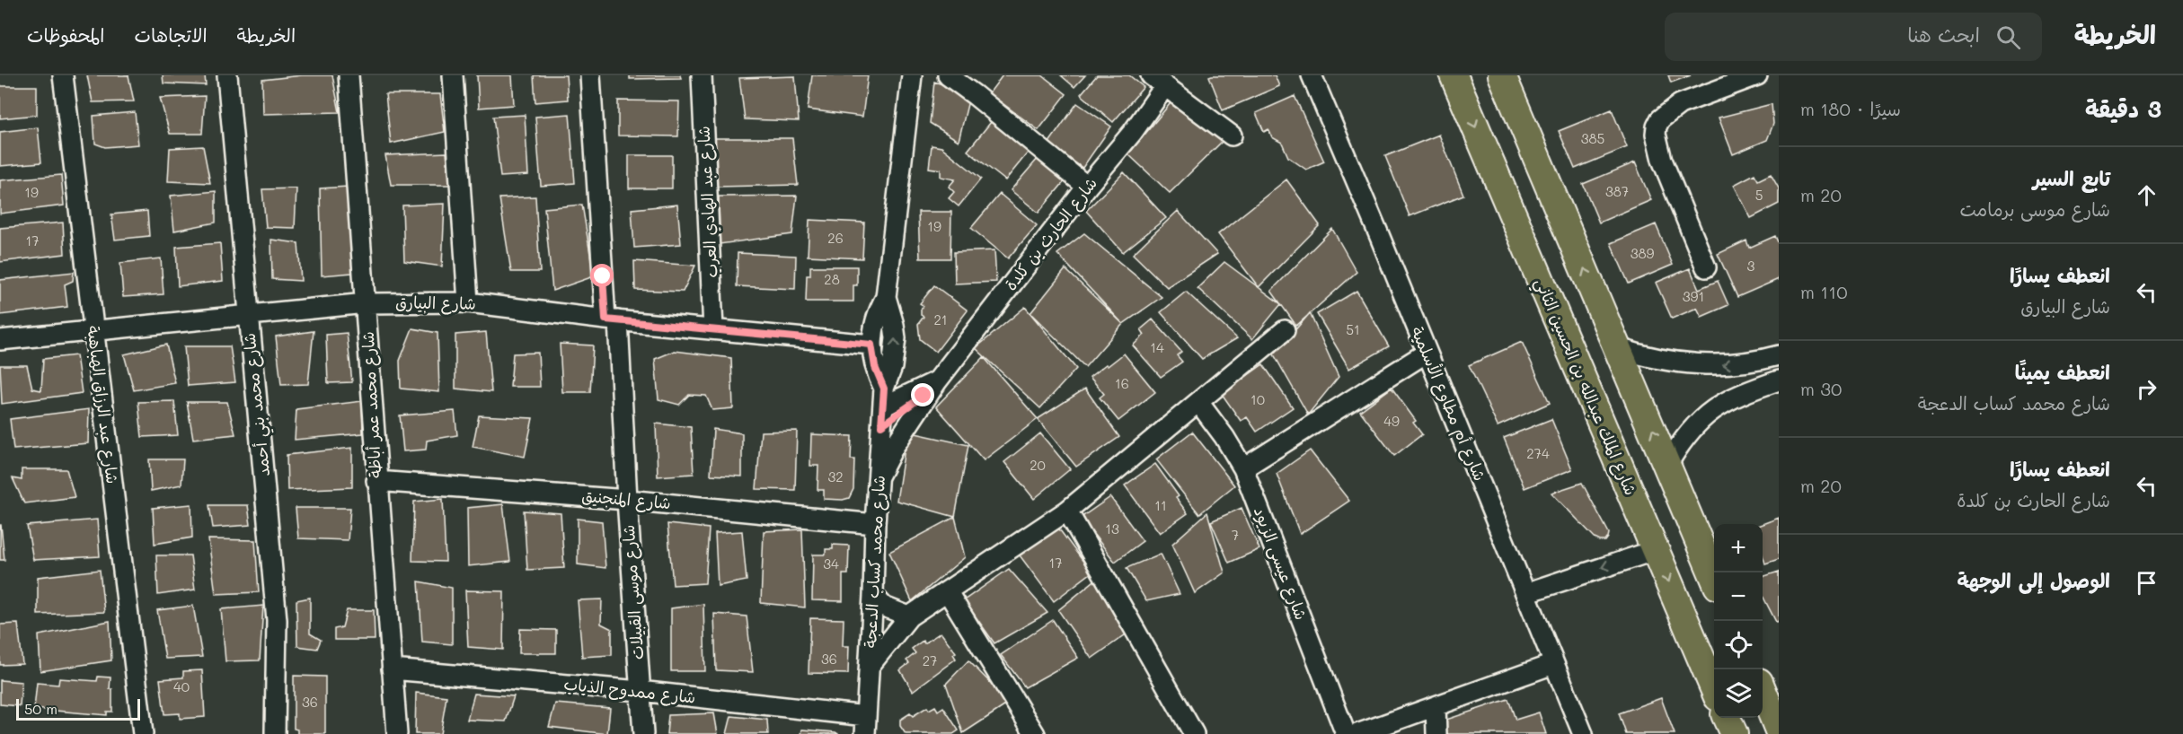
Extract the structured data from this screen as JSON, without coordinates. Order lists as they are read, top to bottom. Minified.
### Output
{"streets":{"highway":["شارع الملك عبدالله بن الحسين الثاني"],"street":["شارع عبد الهادي العرب","شارع الحارث بن كلدة","شارع البيارق","شارع أم مطاوع الأسلمية","شارع عبد الرزاق الهباهبة","شارع محمد بني أحمد","شارع محمد عمر أباظة","شارع المنجنيق","شارع محمد كساب الدعجة","شارع عيسى الزيود","شارع موسى القبيلات","شارع ممدوح الذياب"]},"crossings":[["شارع عبد الهادي العرب","شارع البيارق"],["شارع الحارث بن كلدة","شارع محمد كساب الدعجة"],["شارع البيارق","شارع عبد الرزاق الهباهبة"],["شارع البيارق","شارع محمد بني أحمد"],["شارع البيارق","شارع محمد عمر أباظة"],["شارع البيارق","شارع محمد كساب الدعجة"],["شارع البيارق","شارع موسى القبيلات"],["شارع محمد عمر أباظة","شارع المنجنيق"],["شارع محمد عمر أباظة","شارع ممدوح الذياب"],["شارع المنجنيق","شارع محمد كساب الدعجة"],["شارع المنجنيق","شارع موسى القبيلات"],["شارع محمد كساب الدعجة","شارع ممدوح الذياب"],["شارع موسى القبيلات","شارع ممدوح الذياب"]],"house_numbers":["385","387","19","5","19","26","17","389","3","28","391","21","51","14","16","10","49","274","20","32","11","13","7","17","34","36","27","40","36"],"scale_bar":"50 m","page":{"header":"الخريطة","search":"ابحث هنا","nav":["الخريطة","الاتجاهات","المحفوظات"],"heading":["3 دقيقة","سيرًا · 180 m"],"list":[["تابع السير","شارع موسى برمامت","20 m"],["انعطف يسارًا","شارع البيارق","110 m"],["انعطف يمينًا","شارع محمد كساب الدعجة","30 m"],["انعطف يسارًا","شارع الحارث بن كلدة","20 m"],"الوصول إلى الوجهة"],"map_buttons":["+","−"],"scale":"50 m"}}
